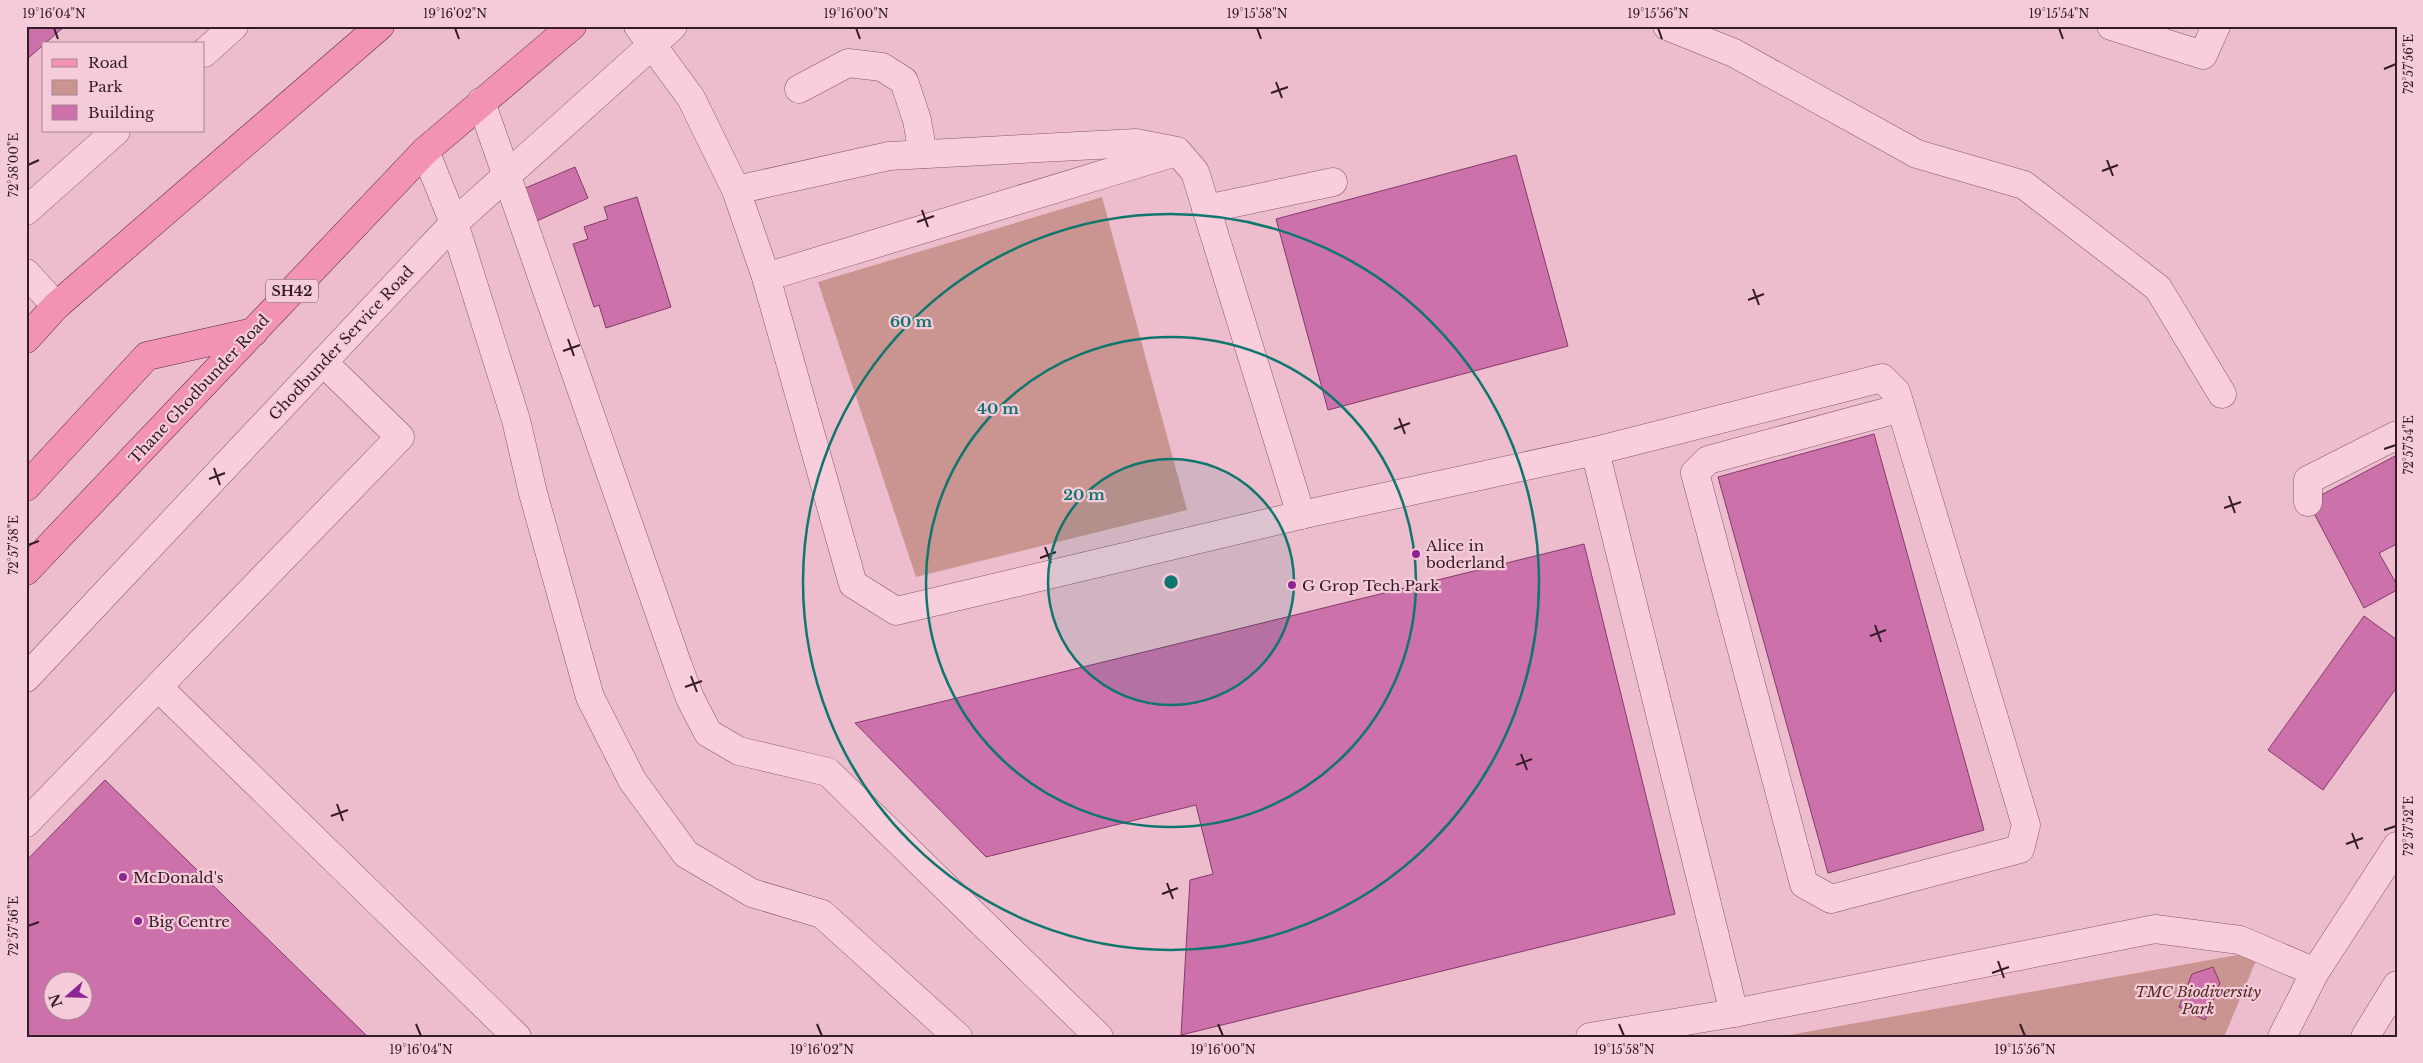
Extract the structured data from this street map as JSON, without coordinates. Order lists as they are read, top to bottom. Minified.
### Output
{"streets":{"main road":["SH42","Thane Ghodbunder Road"],"street":["Ghodbunder Service Road"]},"parks":["TMC Biodiversity Park"],"places":["Alice in boderland","G Grop Tech Park","McDonald's","Big Centre"],"legend":["Road","Park","Building"],"north":"left","coordinates":["19°16'04\"N","19°16'02\"N","19°16'00\"N","19°15'58\"N","19°15'56\"N","19°15'54\"N","72°57'56\"E","72°58'00\"E","72°57'54\"E","72°57'58\"E","72°57'52\"E"],"rings":["60 m","40 m","20 m"]}
